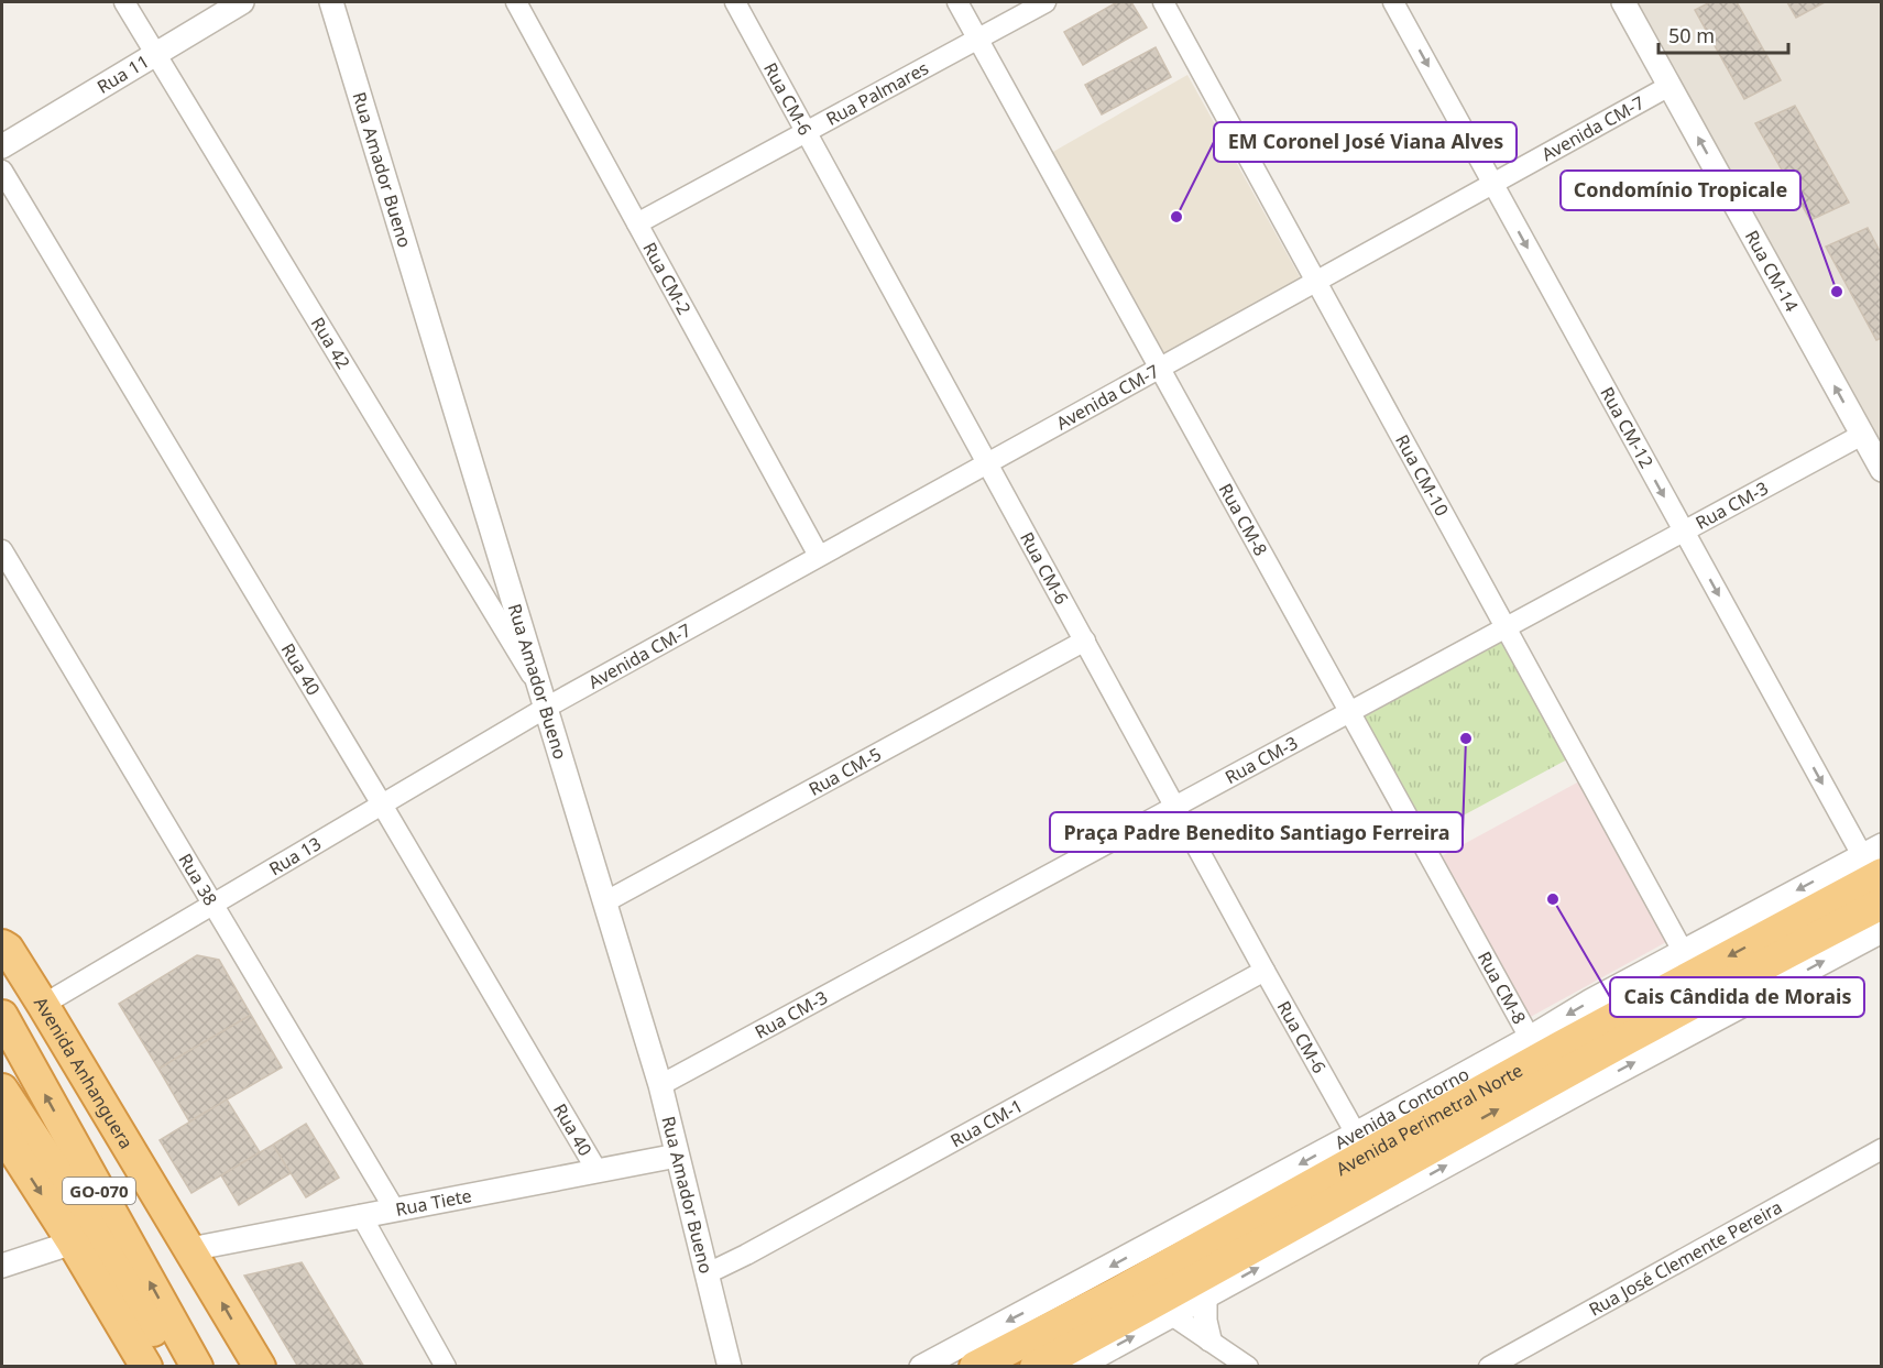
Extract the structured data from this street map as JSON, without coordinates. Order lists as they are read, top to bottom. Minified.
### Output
{"streets":{"highway":["Avenida Anhanguera","Avenida Perimetral Norte","GO-070"],"street":["Rua 11","Rua Palmares","Rua CM-6","Avenida CM-7","Rua Amador Bueno","Rua CM-14","Rua CM-2","Rua 42","Rua CM-12","Rua CM-10","Rua CM-3","Rua CM-8","Rua 40","Rua CM-5","Rua 13","Rua 38","Avenida Contorno","Rua CM-1","Rua Tiete","Rua José Clemente Pereira"]},"crossings":[["Rua 11","Rua 42"],["Rua Palmares","Rua CM-6"],["Rua Palmares","Rua CM-2"],["Rua Palmares","Rua CM-8"],["Rua CM-6","Avenida CM-7"],["Rua CM-6","Rua CM-3"],["Rua CM-6","Rua CM-5"],["Rua CM-6","Avenida Contorno"],["Rua CM-6","Rua CM-1"],["Avenida CM-7","Rua Amador Bueno"],["Avenida CM-7","Rua CM-14"],["Avenida CM-7","Rua CM-2"],["Avenida CM-7","Rua CM-12"],["Avenida CM-7","Rua CM-10"],["Avenida CM-7","Rua CM-8"],["Avenida CM-7","Rua 13"],["Rua Amador Bueno","Rua 42"],["Rua Amador Bueno","Rua CM-3"],["Rua Amador Bueno","Rua CM-5"],["Rua Amador Bueno","Rua 13"],["Rua Amador Bueno","Rua CM-1"],["Rua Amador Bueno","Rua Tiete"],["Rua CM-14","Rua CM-3"],["Rua CM-12","Rua CM-3"],["Rua CM-12","Avenida Contorno"],["Rua CM-12","Avenida Perimetral Norte"],["Rua CM-10","Rua CM-3"],["Rua CM-10","Avenida Contorno"],["Rua CM-3","Rua CM-8"],["Rua CM-8","Avenida Contorno"],["Rua 40","Rua 13"],["Rua 40","Rua Tiete"],["Rua 13","Rua 38"],["Rua 13","Avenida Anhanguera"],["Rua 38","Rua Tiete"],["Avenida Anhanguera","Rua Tiete"],["Avenida Contorno","Avenida Perimetral Norte"]],"one_way":["Rua CM-14","Rua CM-12"],"places":["EM Coronel José Viana Alves","Condomínio Tropicale","Praça Padre Benedito Santiago Ferreira","Cais Cândida de Morais"],"scale_bar":"50 m"}
